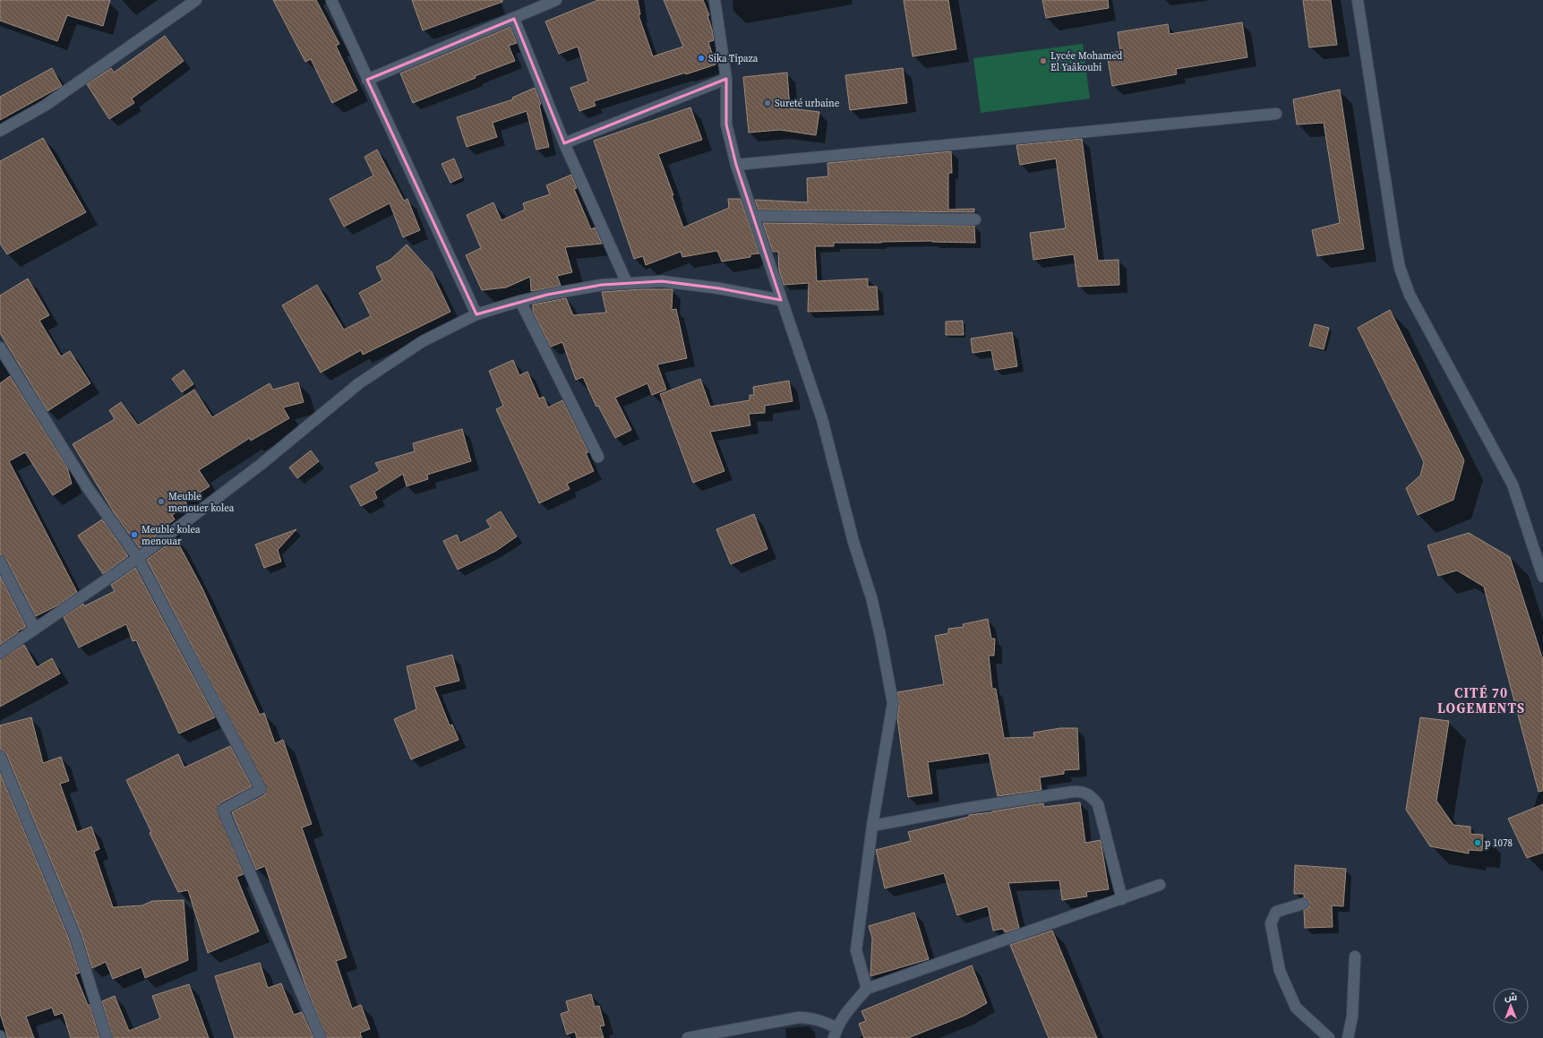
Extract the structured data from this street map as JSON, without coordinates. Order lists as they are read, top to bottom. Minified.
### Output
{"districts":["CITÉ 70 LOGEMENTS"],"places":["Sika Tipaza","Lycée Mohamed El Yaâkoubi","Sureté urbaine","Meuble menouer kolea","Meuble kolea menouar","p 1078"],"north":"top"}
